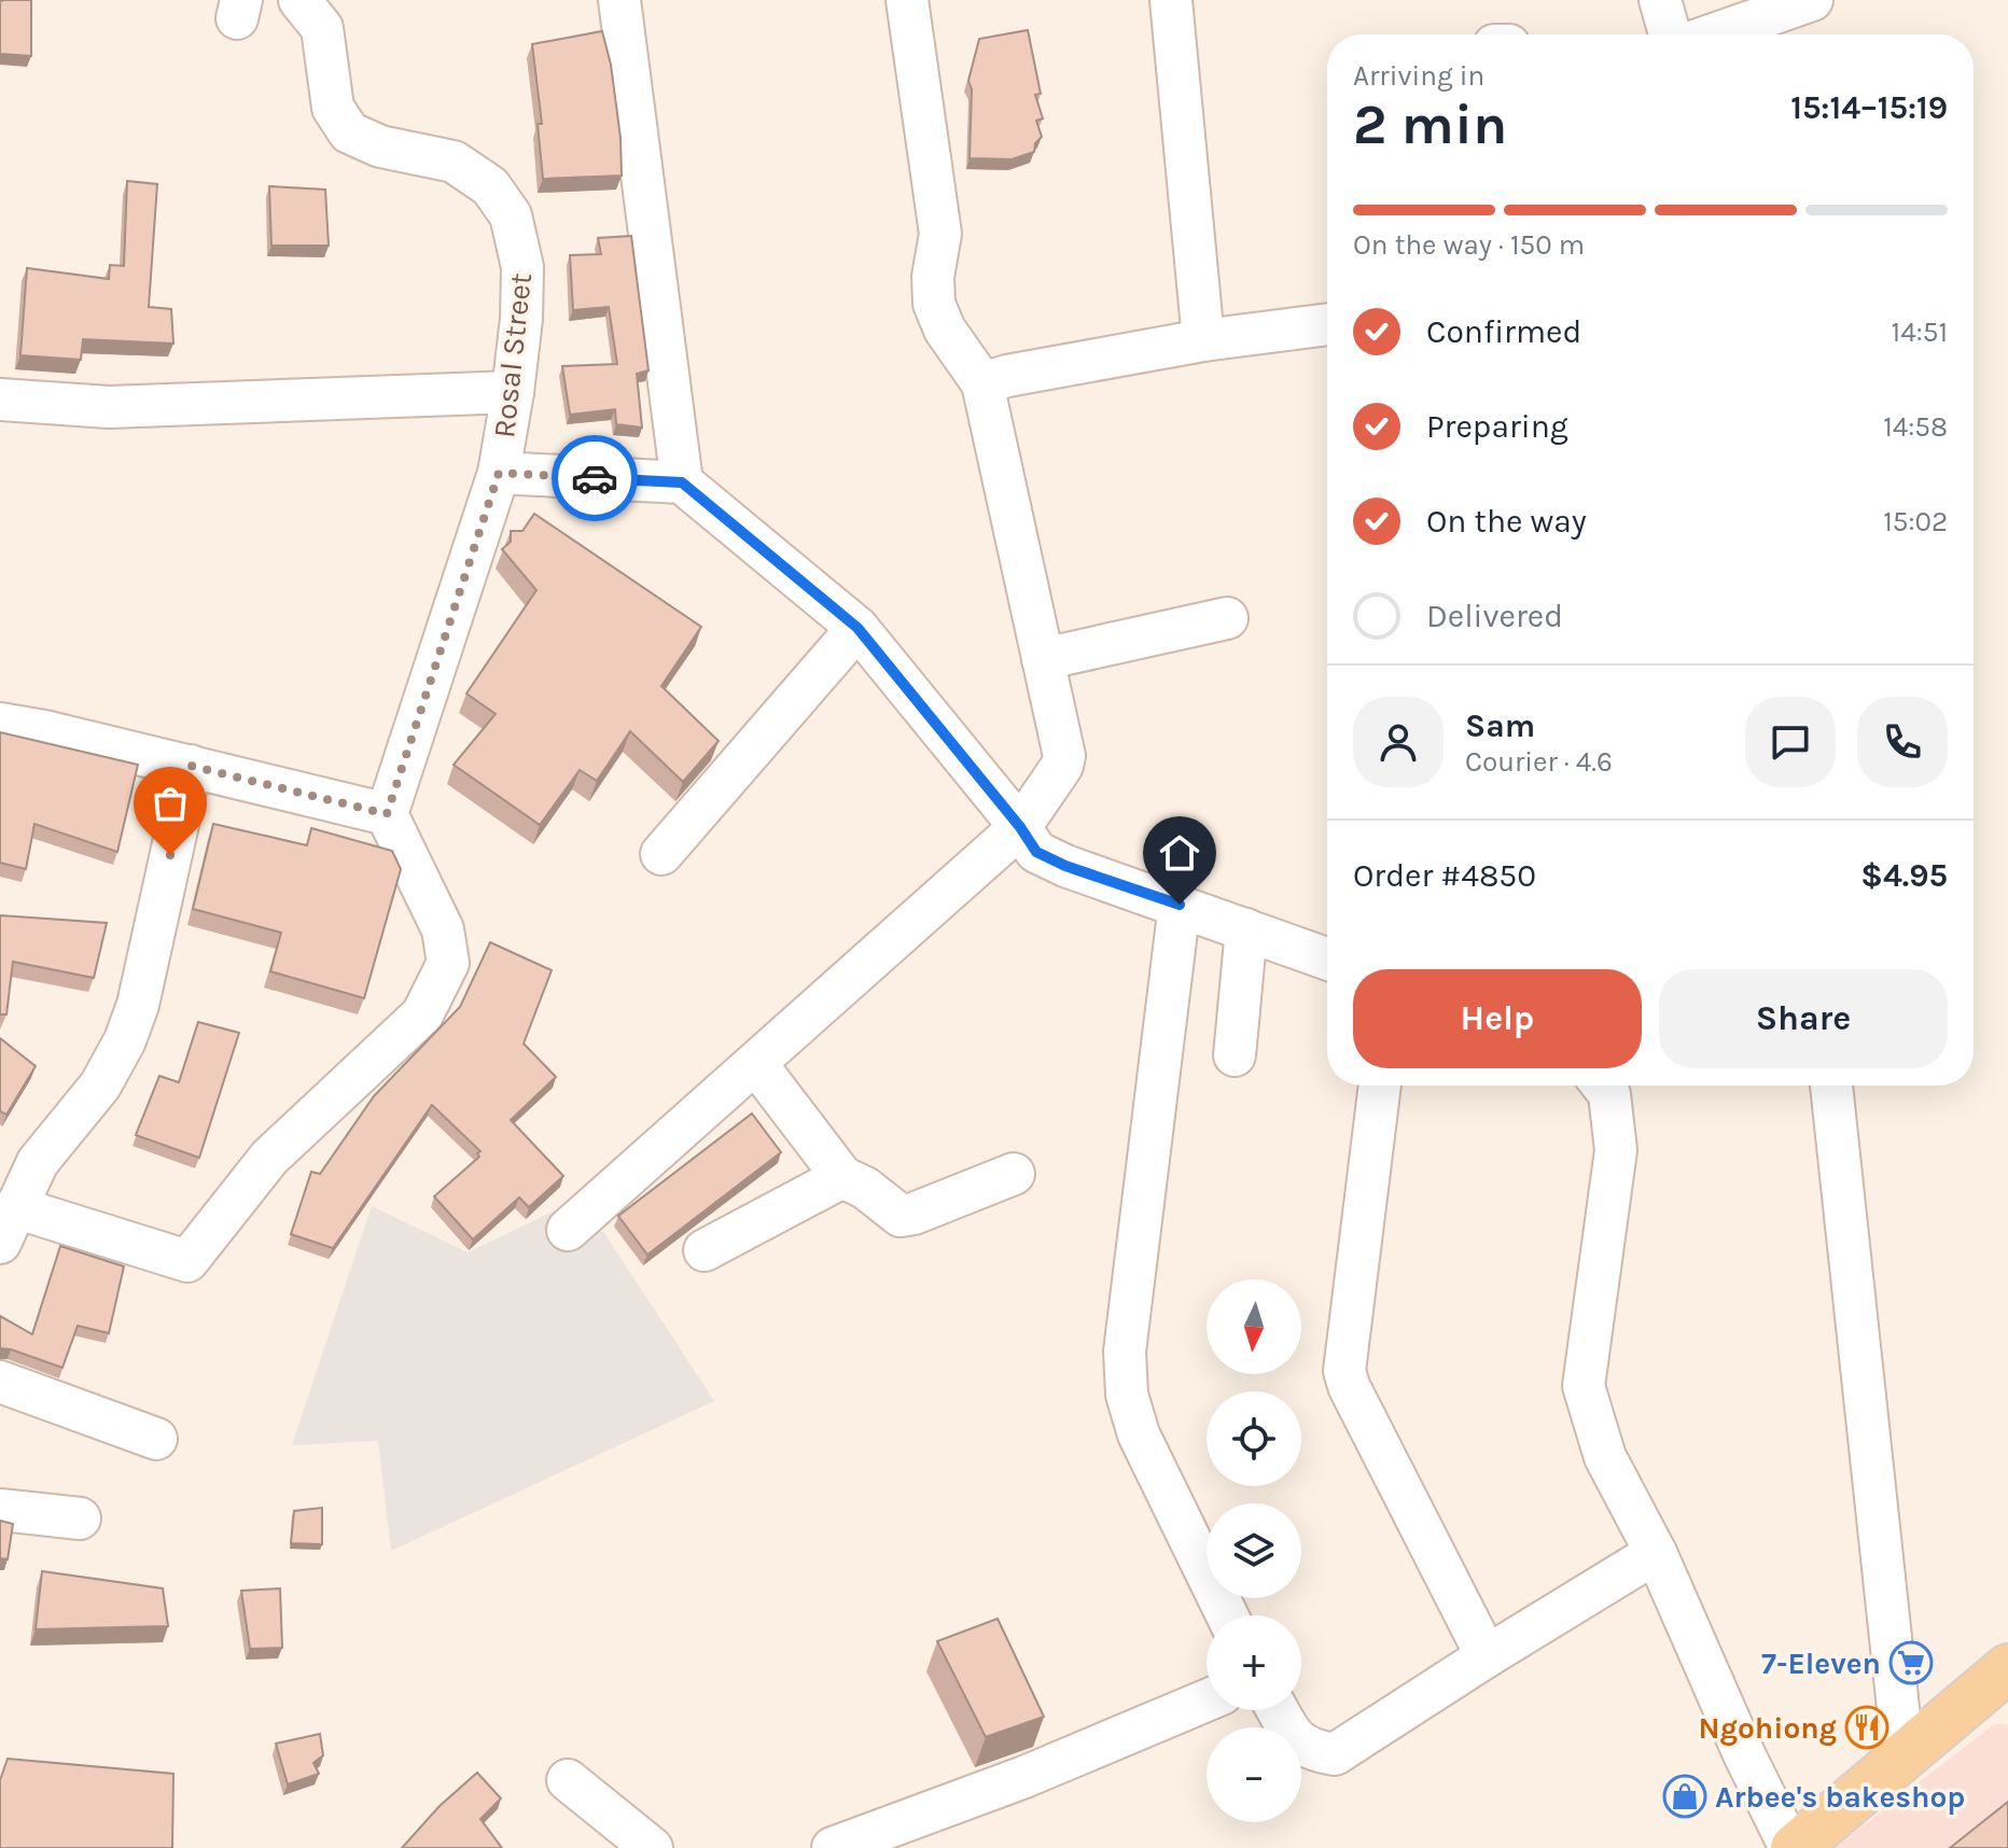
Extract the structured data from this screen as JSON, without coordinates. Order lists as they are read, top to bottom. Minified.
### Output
{"streets":{"street":["Rosal Street"]},"places":{"supermarket":["7-Eleven"],"restaurant":["Ngohiong"],"shop":["Arbee's bakeshop"]},"north":"bottom","page":{"heading":["2 min","Arriving in","15:14–15:19"],"panel":["Sam","Courier · 4.6","Order #4850","$4.95"],"bar":"On the way · 150 m","list":[["Confirmed","14:51"],["Preparing","14:58"],["On the way","15:02"],"Delivered"],"buttons":["Help","Share"],"map_buttons":["+","−"]}}
